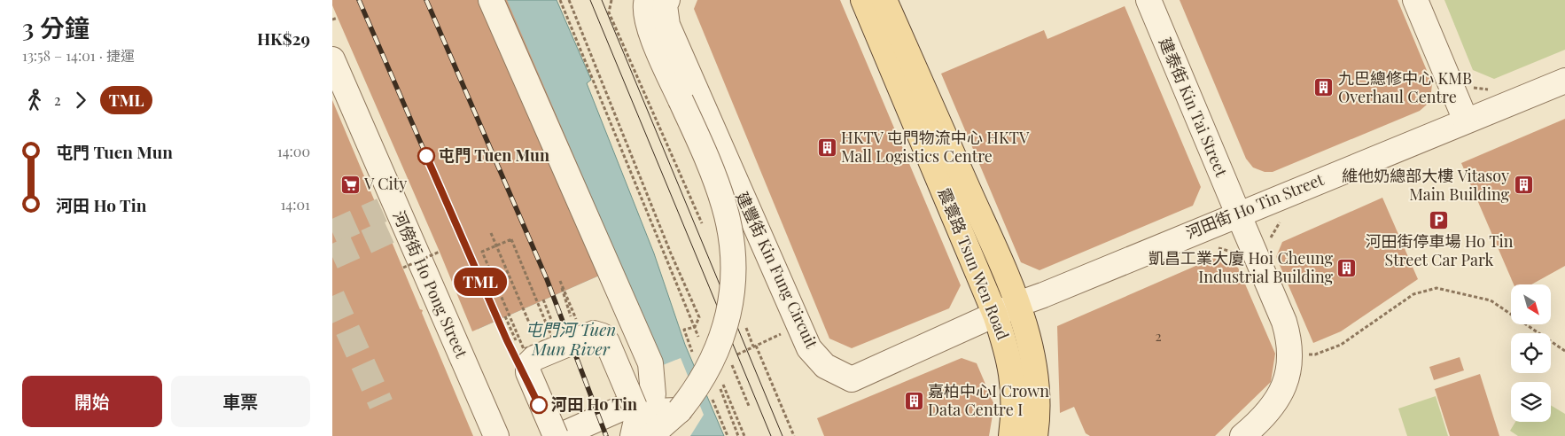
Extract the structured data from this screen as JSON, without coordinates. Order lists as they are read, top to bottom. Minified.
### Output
{"streets":{"main road":["震寰路 Tsun Wen Road"],"street":["建泰街 Kin Tai Street","河田街 Ho Tin Street","建豐街 Kin Fung Circuit","河傍街 Ho Pong Street"]},"crossings":[["建泰街 Kin Tai Street","河田街 Ho Tin Street"],["河田街 Ho Tin Street","震寰路 Tsun Wen Road"],["河田街 Ho Tin Street","建豐街 Kin Fung Circuit"],["震寰路 Tsun Wen Road","建豐街 Kin Fung Circuit"]],"water":["屯門河 Tuen Mun River"],"places":{"building":["九巴總修中心 KMB Overhaul Centre","HKTV 屯門物流中心 HKTV Mall Logistics Centre","維他奶總部大樓 Vitasoy Main Building","凱昌工業大廈 Hoi Cheung Industrial Building","嘉柏中心I Crown Data Centre I"],"other":["屯門 Tuen Mun","河田 Ho Tin"],"supermarket":["V City"],"parking":["河田街停車場 Ho Tin Street Car Park"]},"lines":["metro line TML"],"house_numbers":["2"],"north":"bottom right","page":{"heading":["3 分鐘","13:58 – 14:01 · 捷運","HK$29"],"on_map":"TML","legs":["2","TML"],"list":[{"name":"屯門 Tuen Mun","value":"14:00"},{"name":"河田 Ho Tin","value":"14:01"}],"buttons":["開始","車票"]}}
